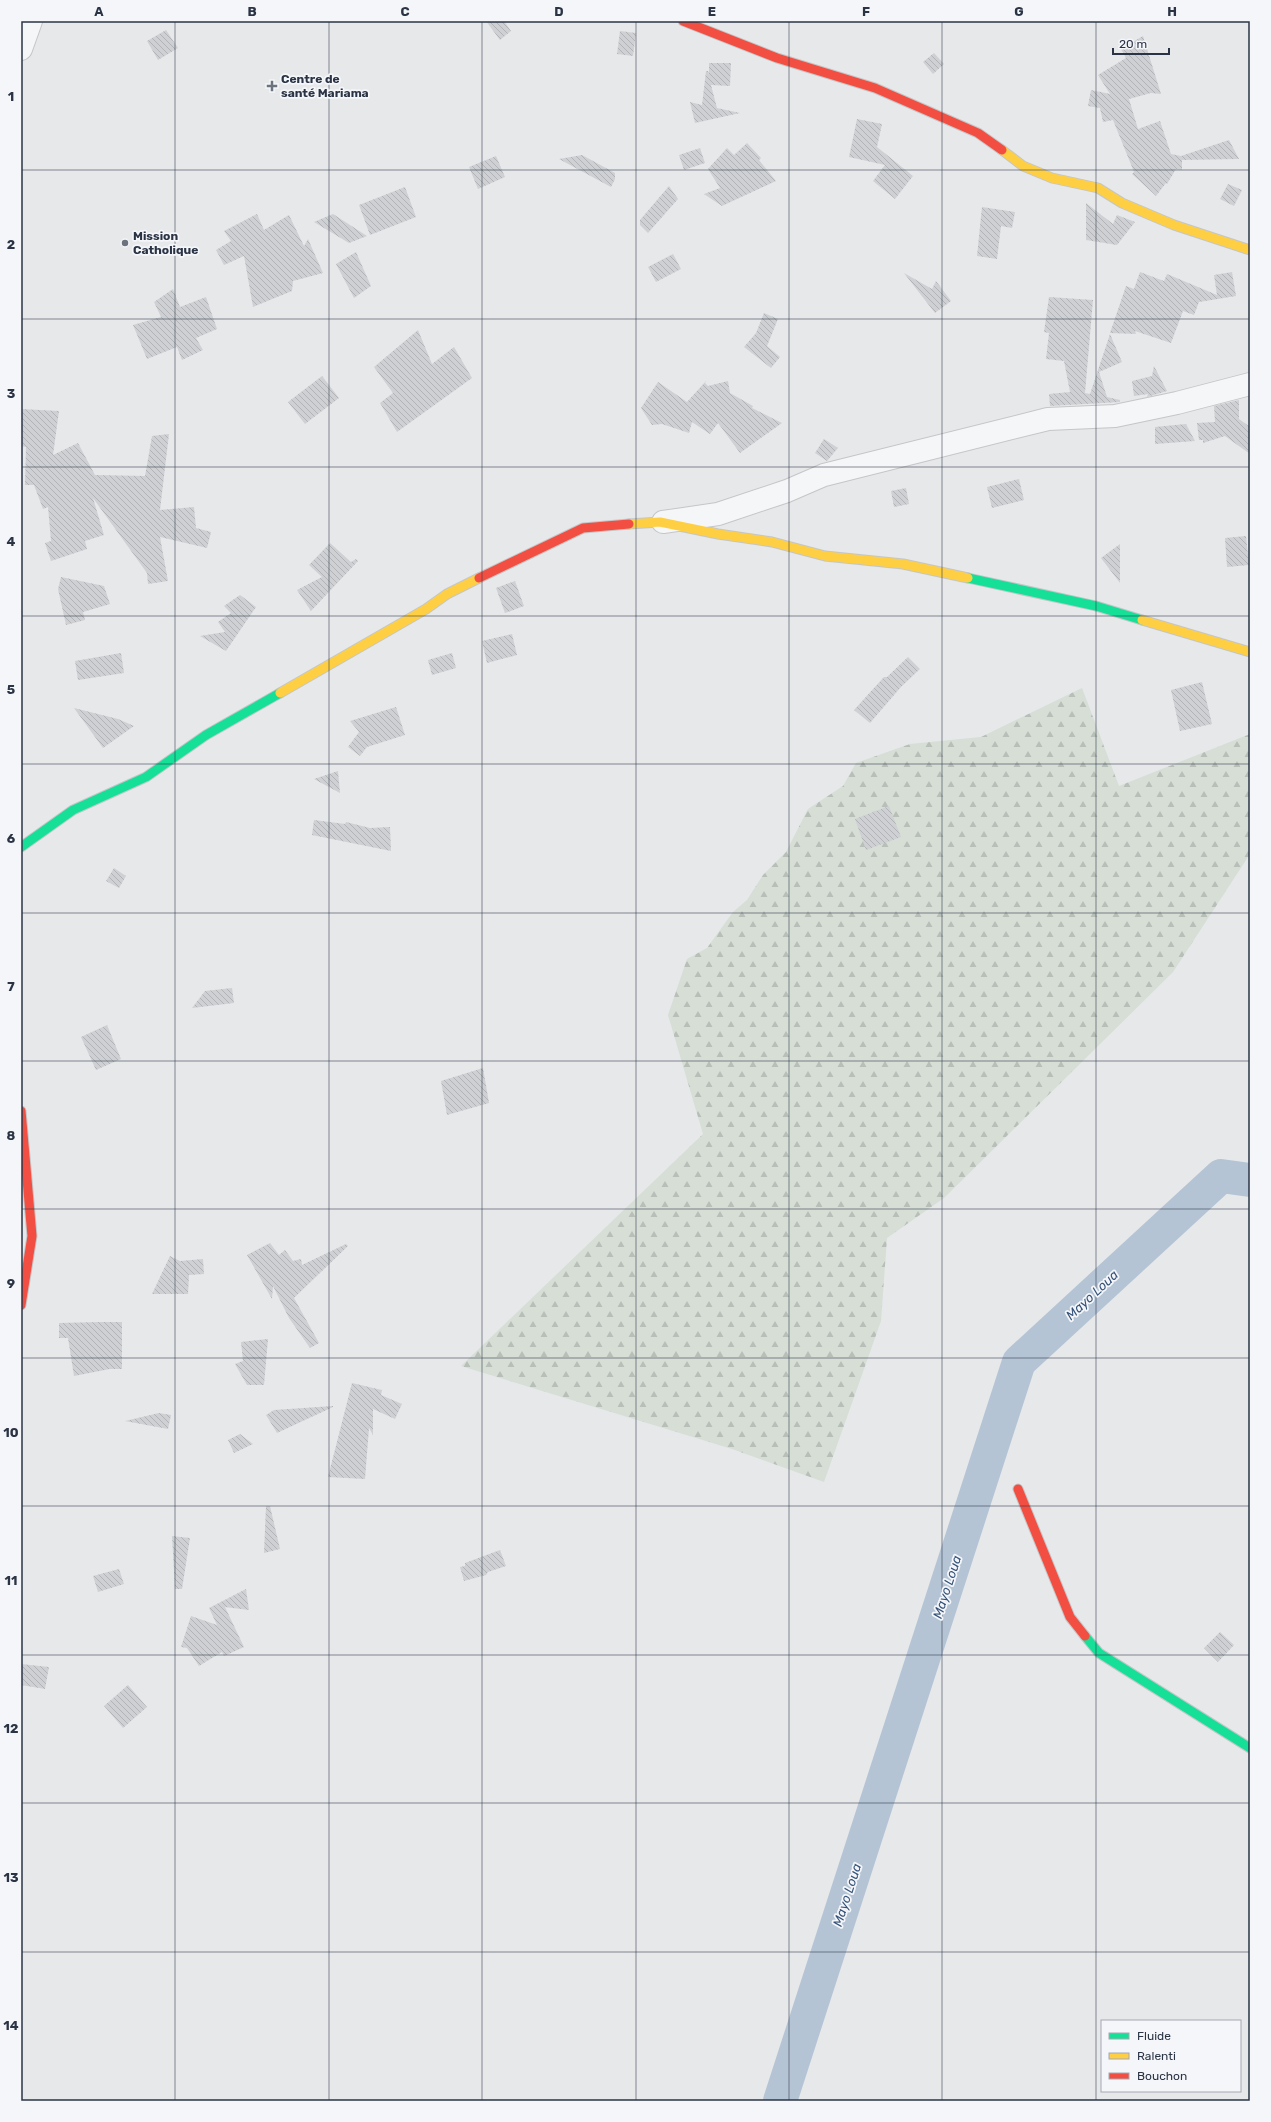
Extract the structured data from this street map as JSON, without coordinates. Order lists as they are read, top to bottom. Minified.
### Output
{"water":["Mayo Loua"],"places":{"health":["Centre de santé Mariama"],"other":["Mission Catholique"]},"legend":["Fluide","Ralenti","Bouchon"],"scale_bar":"20 m","grid":{"columns":["A","B","C","D","E","F","G","H"],"rows":["1","2","3","4","5","6","7","8","9","10","11","12","13","14"]}}
